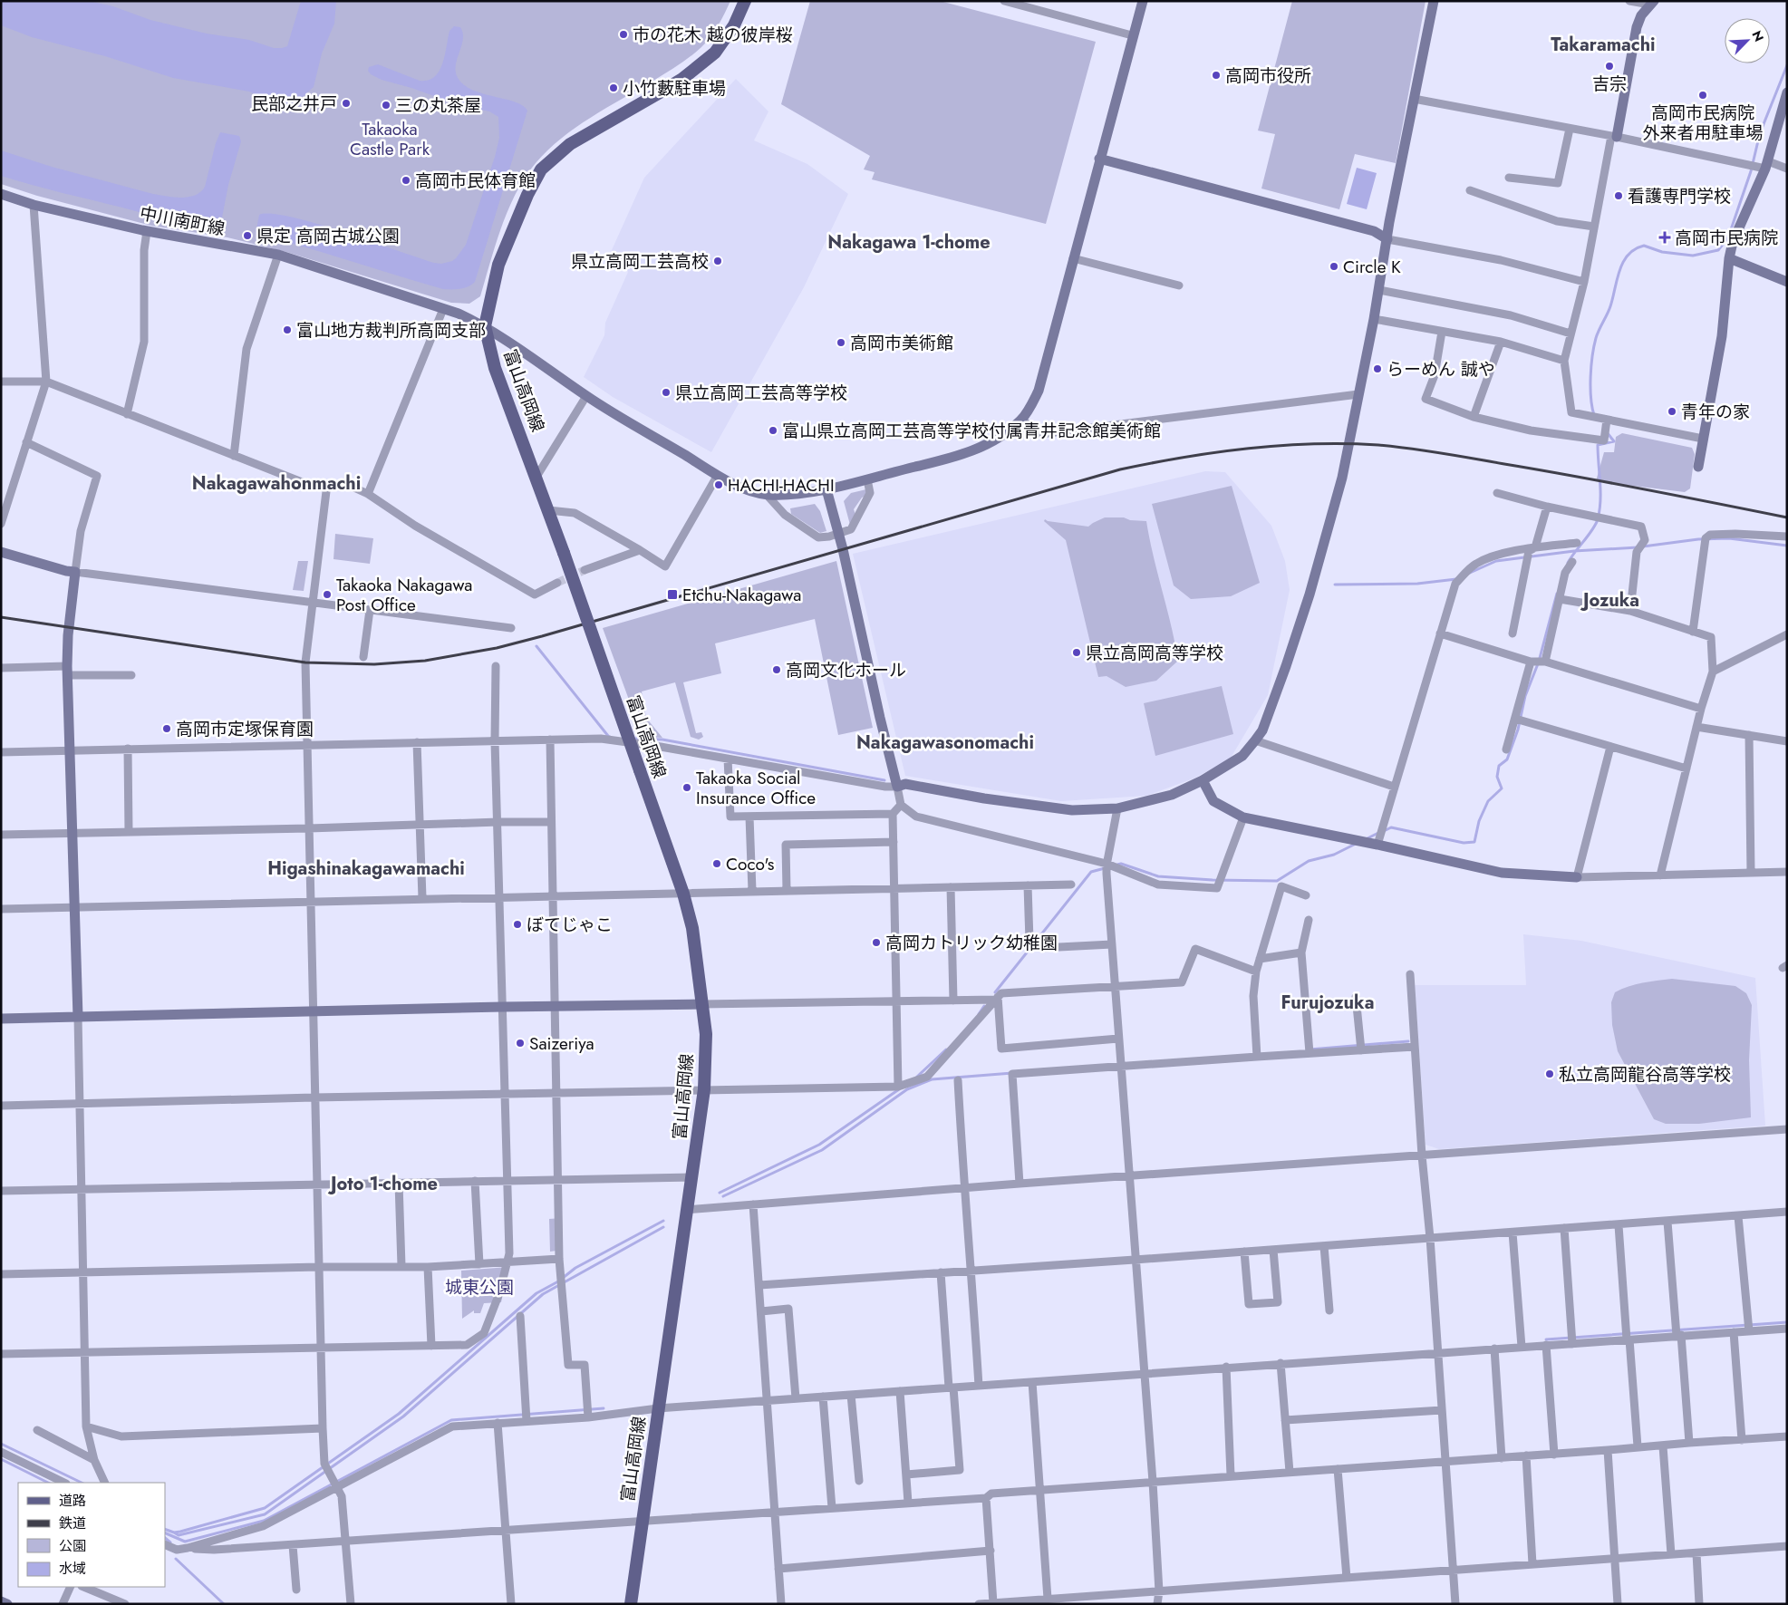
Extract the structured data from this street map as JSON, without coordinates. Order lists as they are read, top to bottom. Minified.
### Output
{"streets":{"main road":["富山高岡線"],"street":["中川南町線"]},"crossings":[["中川南町線","富山高岡線"]],"districts":["Takaramachi","Nakagawa 1-chome","Nakagawahonmachi","Jozuka","Nakagawasonomachi","Higashinakagawamachi","Furujozuka","Joto 1-chome"],"parks":["Takaoka Castle Park","城東公園"],"places":{"other":["市の花木 越の彼岸桜","吉宗","高岡市役所","小竹藪駐車場","高岡市民病院 外来者用駐車場","民部之井戸","三の丸茶屋","高岡市民体育館","看護専門学校","県定 高岡古城公園","県立高岡工芸高校","Circle K","富山地方裁判所高岡支部","高岡市美術館","らーめん 誠や","県立高岡工芸高等学校","青年の家","富山県立高岡工芸高等学校付属青井記念館美術館","HACHI-HACHI","Takaoka Nakagawa Post Office","県立高岡高等学校","高岡文化ホール","高岡市定塚保育園","Takaoka Social Insurance Office","Coco's","ぼてじゃこ","高岡カトリック幼稚園","Saizeriya","私立高岡龍谷高等学校"],"health":["高岡市民病院"],"transit":["Etchu-Nakagawa"]},"legend":["道路","鉄道","公園","水域"],"north":"top right"}
